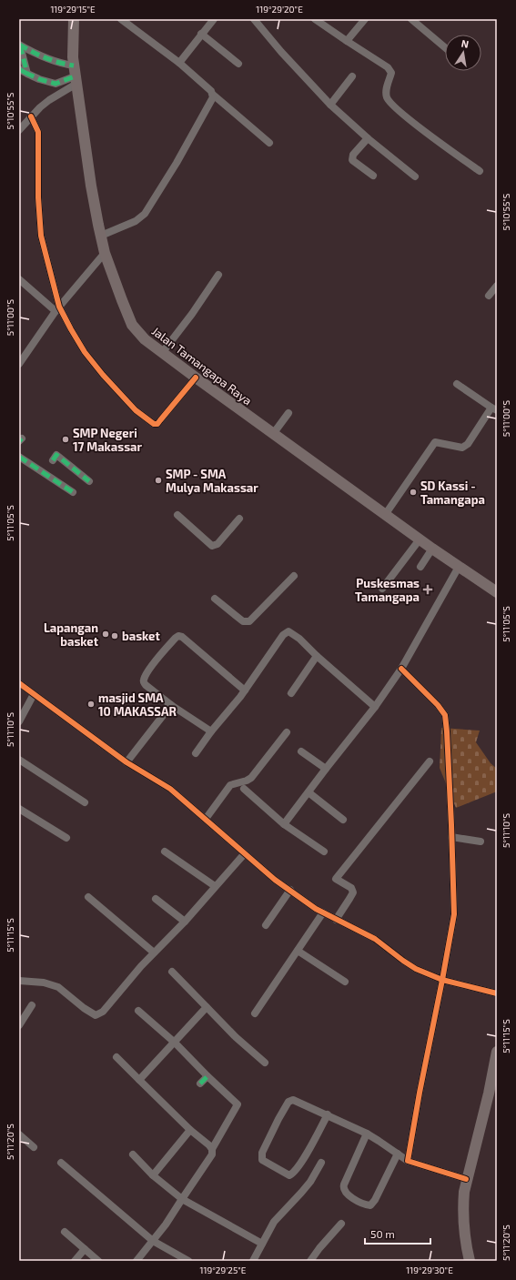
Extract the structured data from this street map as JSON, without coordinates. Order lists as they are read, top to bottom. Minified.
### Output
{"streets":{"main road":["Jalan Tamangapa Raya"]},"places":{"other":["SMP Negeri 17 Makassar","SMP - SMA Mulya Makassar","SD Kassi - Tamangapa","Lapangan basket","basket","masjid SMA 10 MAKASSAR"],"health":["Puskesmas Tamangapa"]},"scale_bar":"50 m","north":"top","coordinates":["119°29'15\"E","119°29'20\"E","5°10'55\"S","5°11'00\"S","5°11'05\"S","5°11'10\"S","5°11'15\"S","5°11'20\"S","119°29'25\"E","119°29'30\"E"]}
